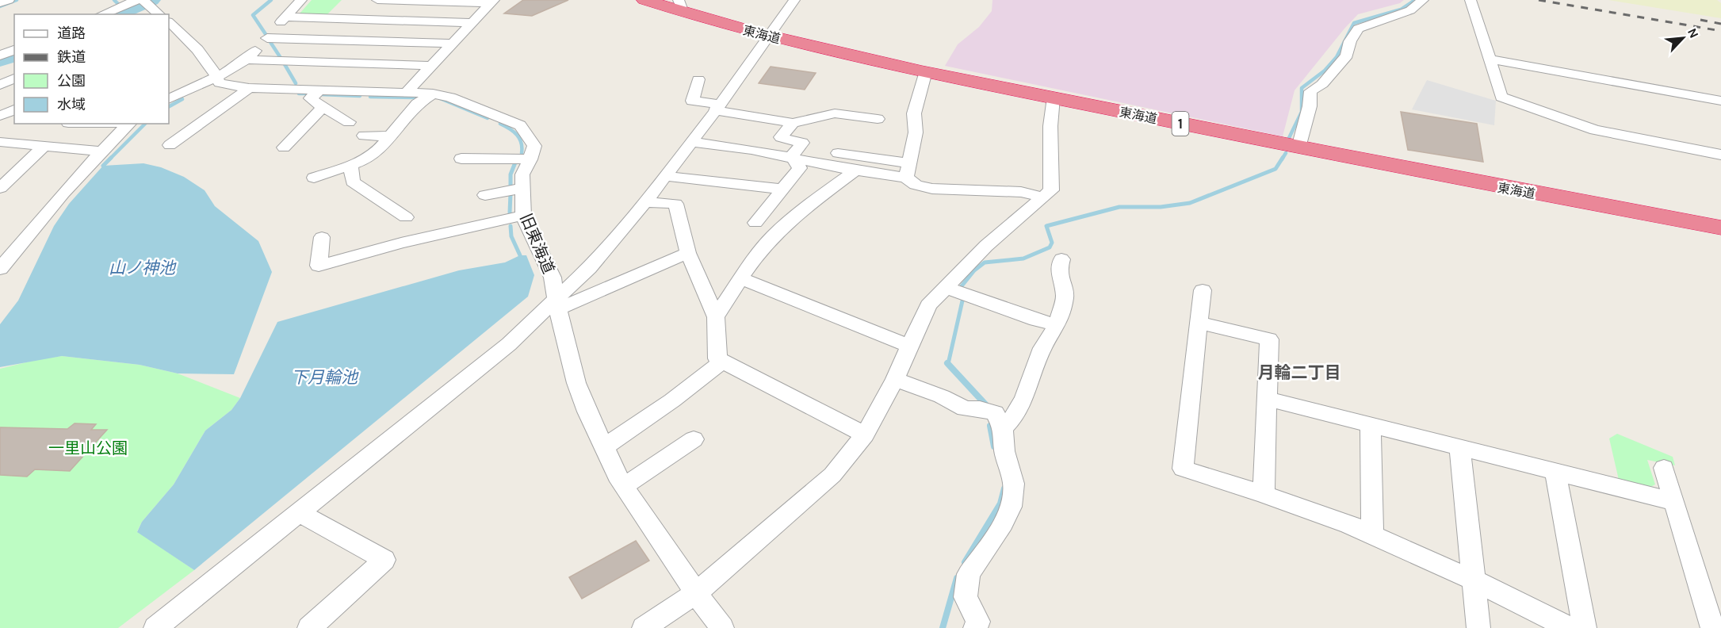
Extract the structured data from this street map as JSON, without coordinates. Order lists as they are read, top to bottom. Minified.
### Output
{"streets":{"highway":["東海道","1"],"street":["旧東海道"]},"districts":["月輪二丁目"],"water":["山ノ神池","下月輪池"],"parks":["一里山公園"],"legend":["道路","鉄道","公園","水域"],"north":"top right"}
